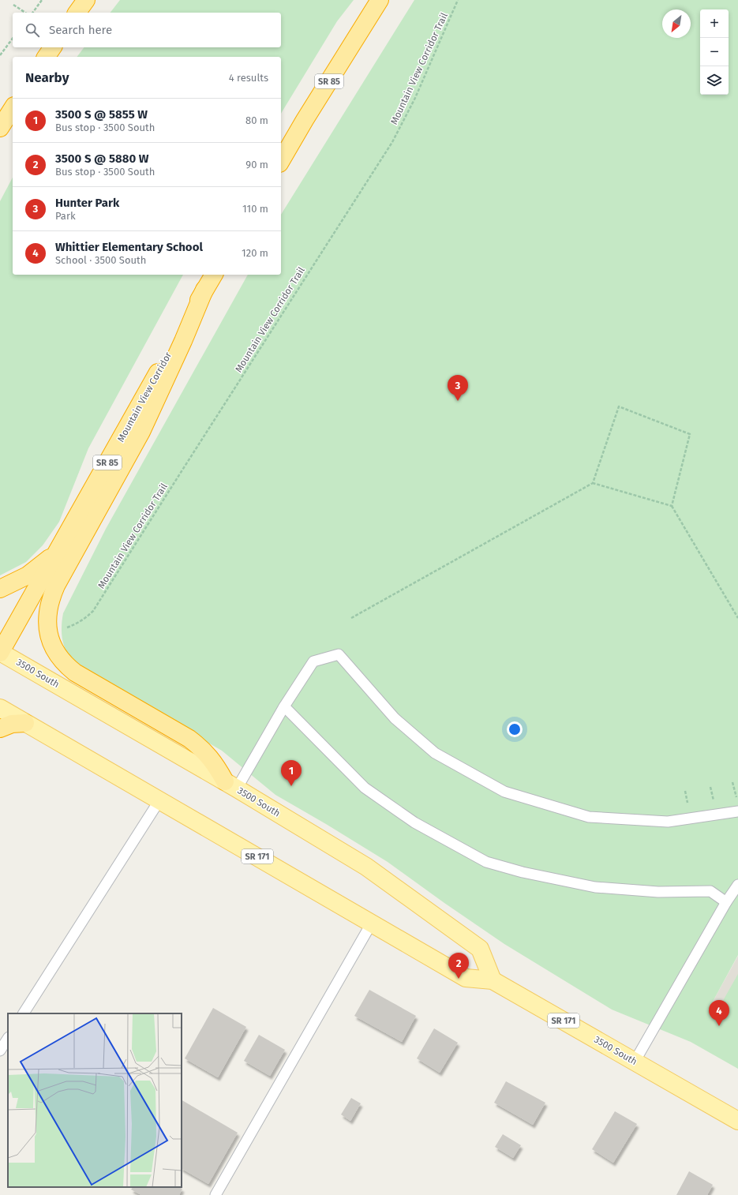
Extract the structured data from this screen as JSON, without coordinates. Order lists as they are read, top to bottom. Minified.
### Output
{"streets":{"highway":["SR 85","Mountain View Corridor"],"main road":["3500 South","SR 171"],"path":["Mountain View Corridor Trail"]},"crossings":[["Mountain View Corridor","3500 South"]],"north":"bottom left","page":{"map_buttons":["+","−"],"search":"Search here","heading":["Nearby","4 results"],"list":[{"mark":"1","name":"3500 S @ 5855 W","note":"Bus stop · 3500 South","value":"80 m"},{"mark":"2","name":"3500 S @ 5880 W","note":"Bus stop · 3500 South","value":"90 m"},{"mark":"3","name":"Hunter Park","note":"Park","value":"110 m"},{"mark":"4","name":"Whittier Elementary School","note":"School · 3500 South","value":"120 m"}],"pins":["3","1","2","4"]}}
